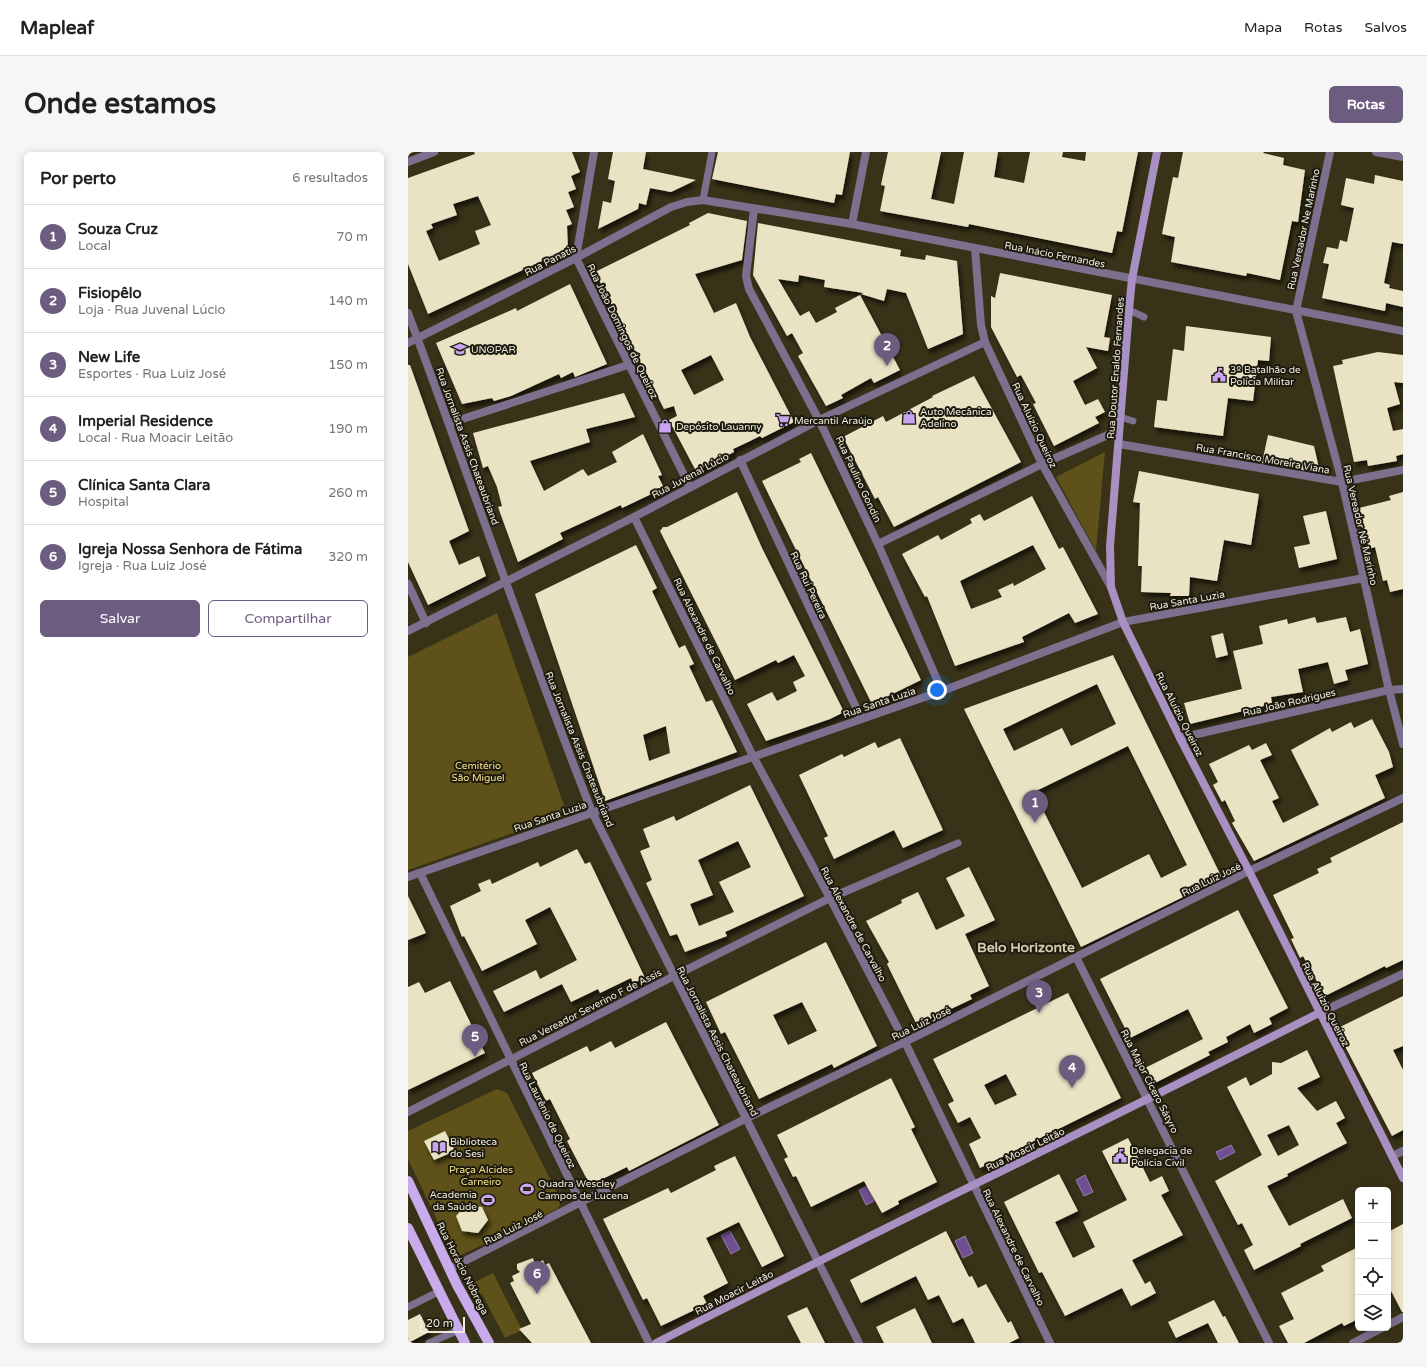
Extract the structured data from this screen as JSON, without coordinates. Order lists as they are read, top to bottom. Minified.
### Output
{"streets":{"main road":["Rua Doutor Enaldo Fernandes","Rua Aluízio Queiroz","Rua Moacir Leitão","Rua Horácio Nóbrega"],"street":["Rua Vereador Ne Marinho","Rua Inácio Fernandes","Rua Panatis","Rua João Domingos de Queiroz","Rua Jornalista Assis Chateaubriand","Rua Francisco Moreira Viana","Rua Juvenal Lúcio","Rua Paulino Gondin","Rua Vereador Né Marinho","Rua Rui Pereira","Rua Santa Luzia","Rua Alexandre de Carvalho","Rua João Rodrigues","Rua Luiz José","Rua Vereador Severino F de Assis","Rua Major Cícero Sátyro","Rua Laurênio de Queiroz"]},"crossings":[["Rua Vereador Ne Marinho","Rua Inácio Fernandes"],["Rua Vereador Ne Marinho","Rua Vereador Né Marinho"],["Rua Inácio Fernandes","Rua Panatis"],["Rua Inácio Fernandes","Rua Doutor Enaldo Fernandes"],["Rua Inácio Fernandes","Rua Aluízio Queiroz"],["Rua Inácio Fernandes","Rua Paulino Gondin"],["Rua Inácio Fernandes","Rua Vereador Né Marinho"],["Rua Panatis","Rua João Domingos de Queiroz"],["Rua Panatis","Rua Jornalista Assis Chateaubriand"],["Rua João Domingos de Queiroz","Rua Juvenal Lúcio"],["Rua Doutor Enaldo Fernandes","Rua Aluízio Queiroz"],["Rua Doutor Enaldo Fernandes","Rua Francisco Moreira Viana"],["Rua Aluízio Queiroz","Rua Juvenal Lúcio"],["Rua Aluízio Queiroz","Rua Santa Luzia"],["Rua Aluízio Queiroz","Rua João Rodrigues"],["Rua Aluízio Queiroz","Rua Luiz José"],["Rua Aluízio Queiroz","Rua Moacir Leitão"],["Rua Jornalista Assis Chateaubriand","Rua Juvenal Lúcio"],["Rua Jornalista Assis Chateaubriand","Rua Santa Luzia"],["Rua Jornalista Assis Chateaubriand","Rua Luiz José"],["Rua Jornalista Assis Chateaubriand","Rua Vereador Severino F de Assis"],["Rua Jornalista Assis Chateaubriand","Rua Moacir Leitão"],["Rua Francisco Moreira Viana","Rua Vereador Né Marinho"],["Rua Juvenal Lúcio","Rua Paulino Gondin"],["Rua Juvenal Lúcio","Rua Rui Pereira"],["Rua Juvenal Lúcio","Rua Alexandre de Carvalho"],["Rua Paulino Gondin","Rua Santa Luzia"],["Rua Vereador Né Marinho","Rua Santa Luzia"],["Rua Vereador Né Marinho","Rua João Rodrigues"],["Rua Rui Pereira","Rua Santa Luzia"],["Rua Santa Luzia","Rua Alexandre de Carvalho"],["Rua Santa Luzia","Rua Laurênio de Queiroz"],["Rua Alexandre de Carvalho","Rua Luiz José"],["Rua Alexandre de Carvalho","Rua Vereador Severino F de Assis"],["Rua Alexandre de Carvalho","Rua Moacir Leitão"],["Rua Luiz José","Rua Major Cícero Sátyro"],["Rua Luiz José","Rua Laurênio de Queiroz"],["Rua Luiz José","Rua Horácio Nóbrega"],["Rua Vereador Severino F de Assis","Rua Laurênio de Queiroz"],["Rua Major Cícero Sátyro","Rua Moacir Leitão"]],"districts":["Belo Horizonte"],"parks":["Cemitério São Miguel","Praça Alcides Carneiro"],"places":{"school or university":["UNOPAR"],"public building":["3º Batalhão de Polícia Militar","Delegacia de Polícia Civil"],"shop":["Auto Mecânica Adelino","Depósito Lauanny"],"supermarket":["Mercantil Araújo"],"library":["Biblioteca do Sesi"],"sports":["Quadra Wescley Campos de Lucena","Academia da Saúde"]},"scale_bar":"20 m","page":{"header":"Mapleaf","nav":["Mapa","Rotas","Salvos"],"buttons":["Rotas",["Salvar","Compartilhar"]],"title":"Onde estamos","heading":["Por perto","6 resultados"],"list":[{"mark":"1","name":"Souza Cruz","note":"Local","value":"70 m"},{"mark":"2","name":"Fisiopêlo","note":"Loja · Rua Juvenal Lúcio","value":"140 m"},{"mark":"3","name":"New Life","note":"Esportes · Rua Luiz José","value":"150 m"},{"mark":"4","name":"Imperial Residence","note":"Local · Rua Moacir Leitão","value":"190 m"},{"mark":"5","name":"Clínica Santa Clara","note":"Hospital","value":"260 m"},{"mark":"6","name":"Igreja Nossa Senhora de Fátima","note":"Igreja · Rua Luiz José","value":"320 m"}],"pins":["2","1","3","5","4","6"],"map_buttons":["+","−"],"scale":"20 m"}}
